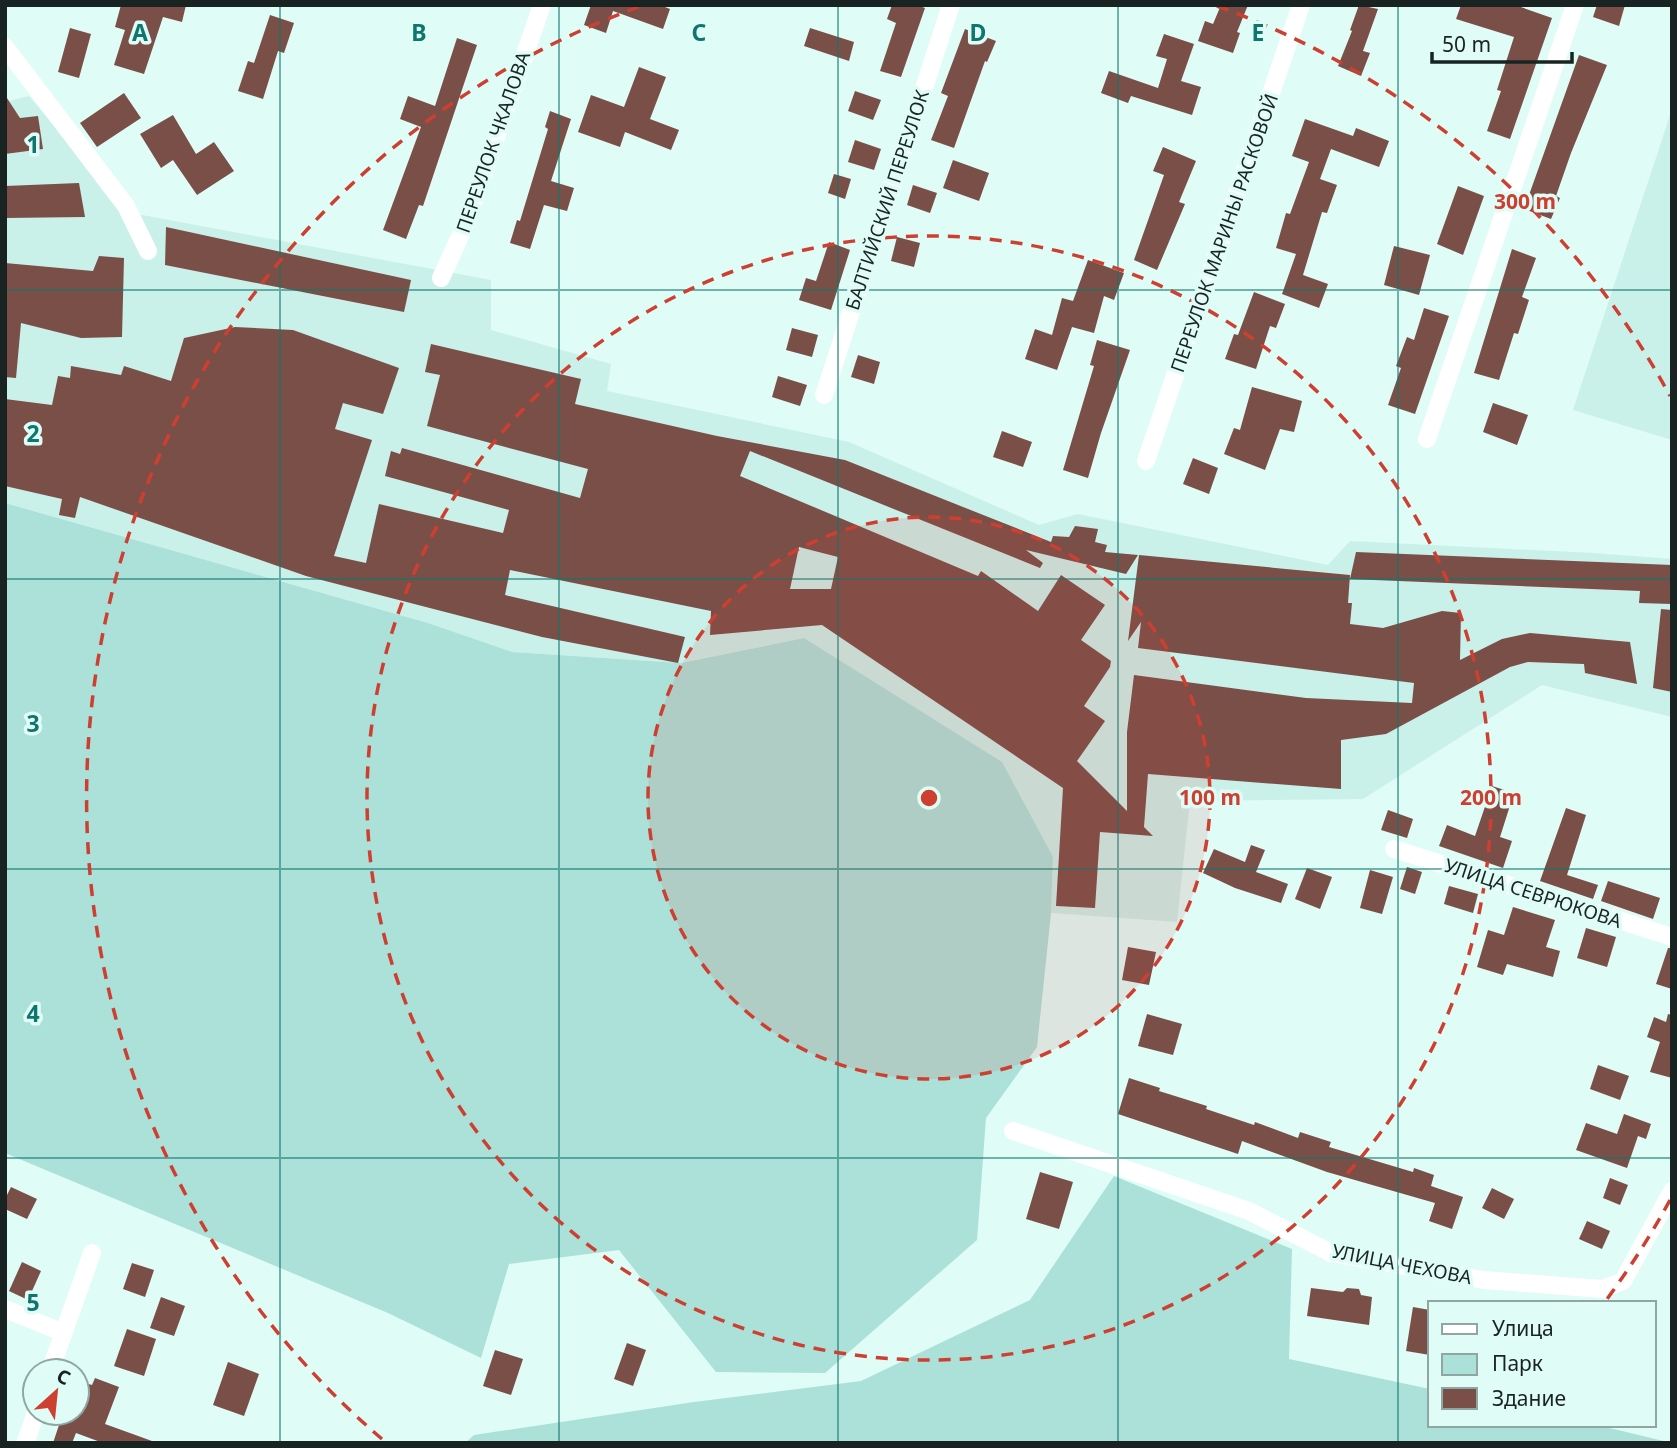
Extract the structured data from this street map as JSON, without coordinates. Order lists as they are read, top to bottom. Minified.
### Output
{"streets":{"street":["ПЕРЕУЛОК ЧКАЛОВА","БАЛТИЙСКИЙ ПЕРЕУЛОК","ПЕРЕУЛОК МАРИНЫ РАСКОВОЙ","УЛИЦА СЕВРЮКОВА","УЛИЦА ЧЕХОВА"]},"legend":["Улица","Парк","Здание"],"scale_bar":"50 m","north":"top right","grid":{"columns":["A","B","C","D","E"],"rows":["1","2","3","4","5"]},"rings":["300 m","100 m","200 m"]}
